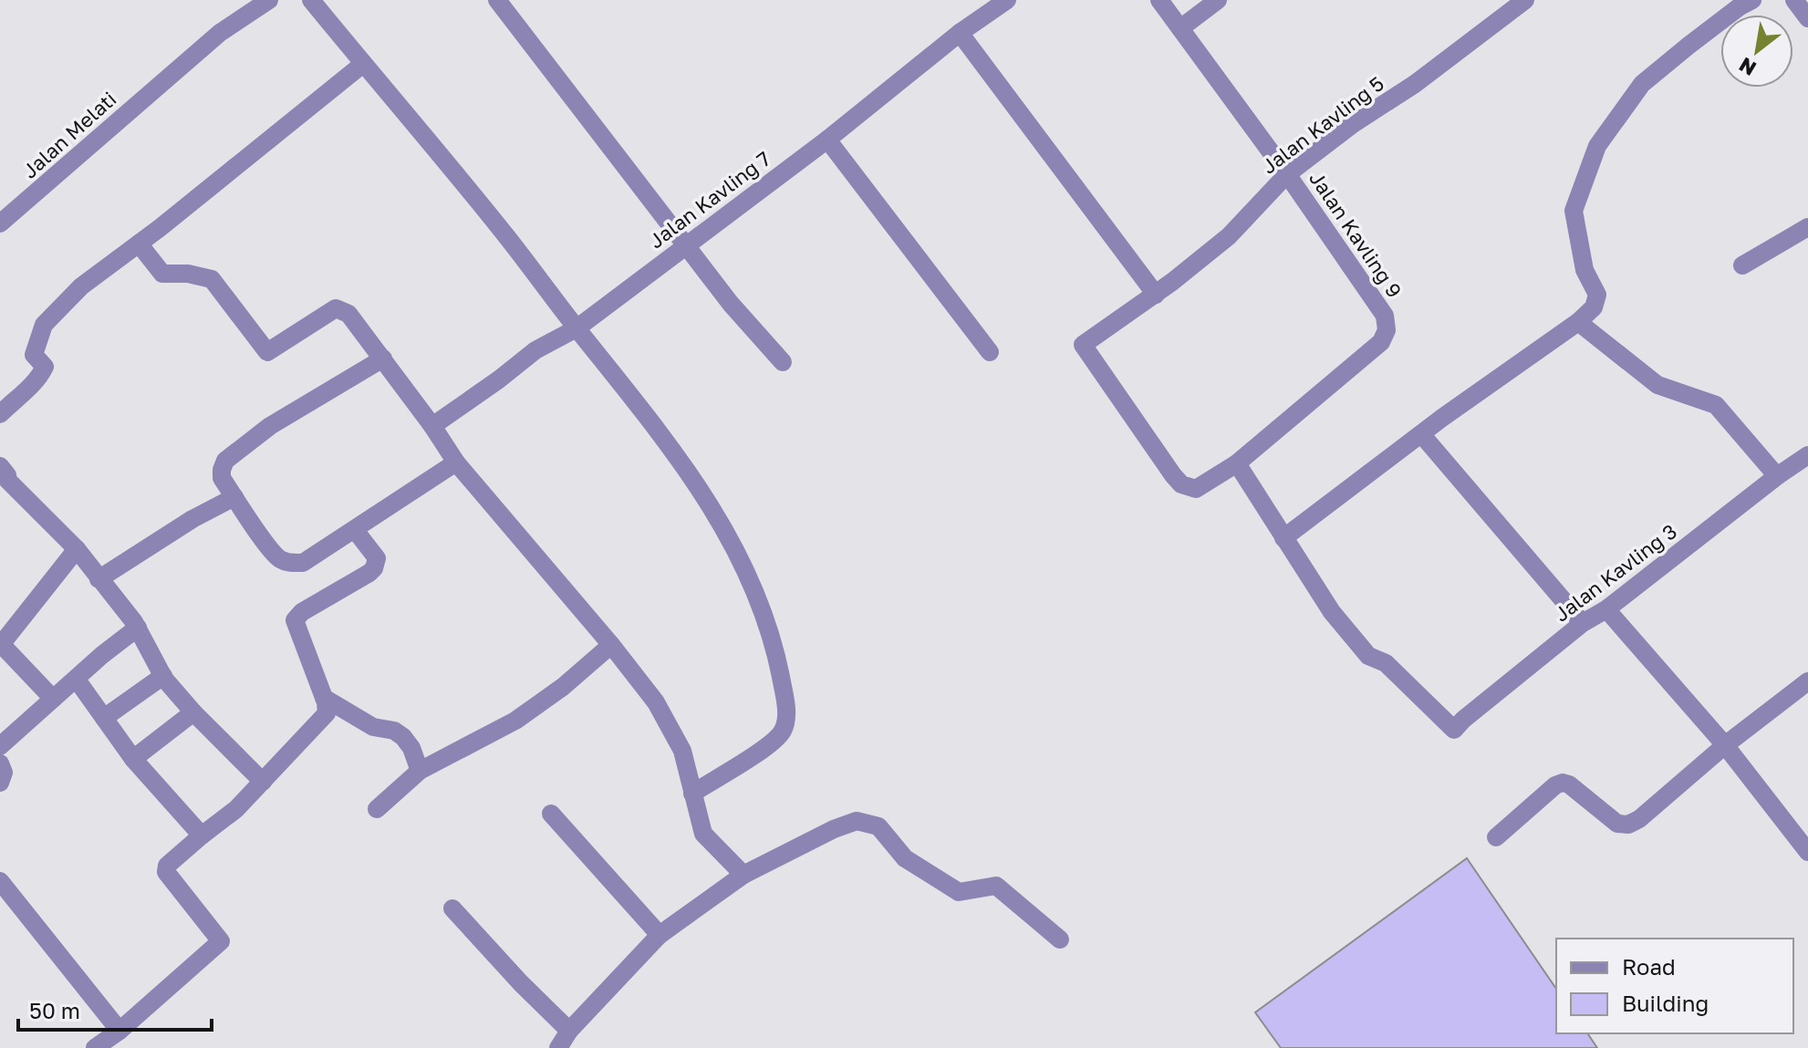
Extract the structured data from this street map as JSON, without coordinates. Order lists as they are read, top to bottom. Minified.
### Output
{"streets":{"street":["Jalan Kavling 5","Jalan Melati","Jalan Kavling 7","Jalan Kavling 9","Jalan Kavling 3"]},"crossings":[["Jalan Kavling 5","Jalan Kavling 9"]],"legend":["Road","Building"],"scale_bar":"50 m","north":"bottom left"}
